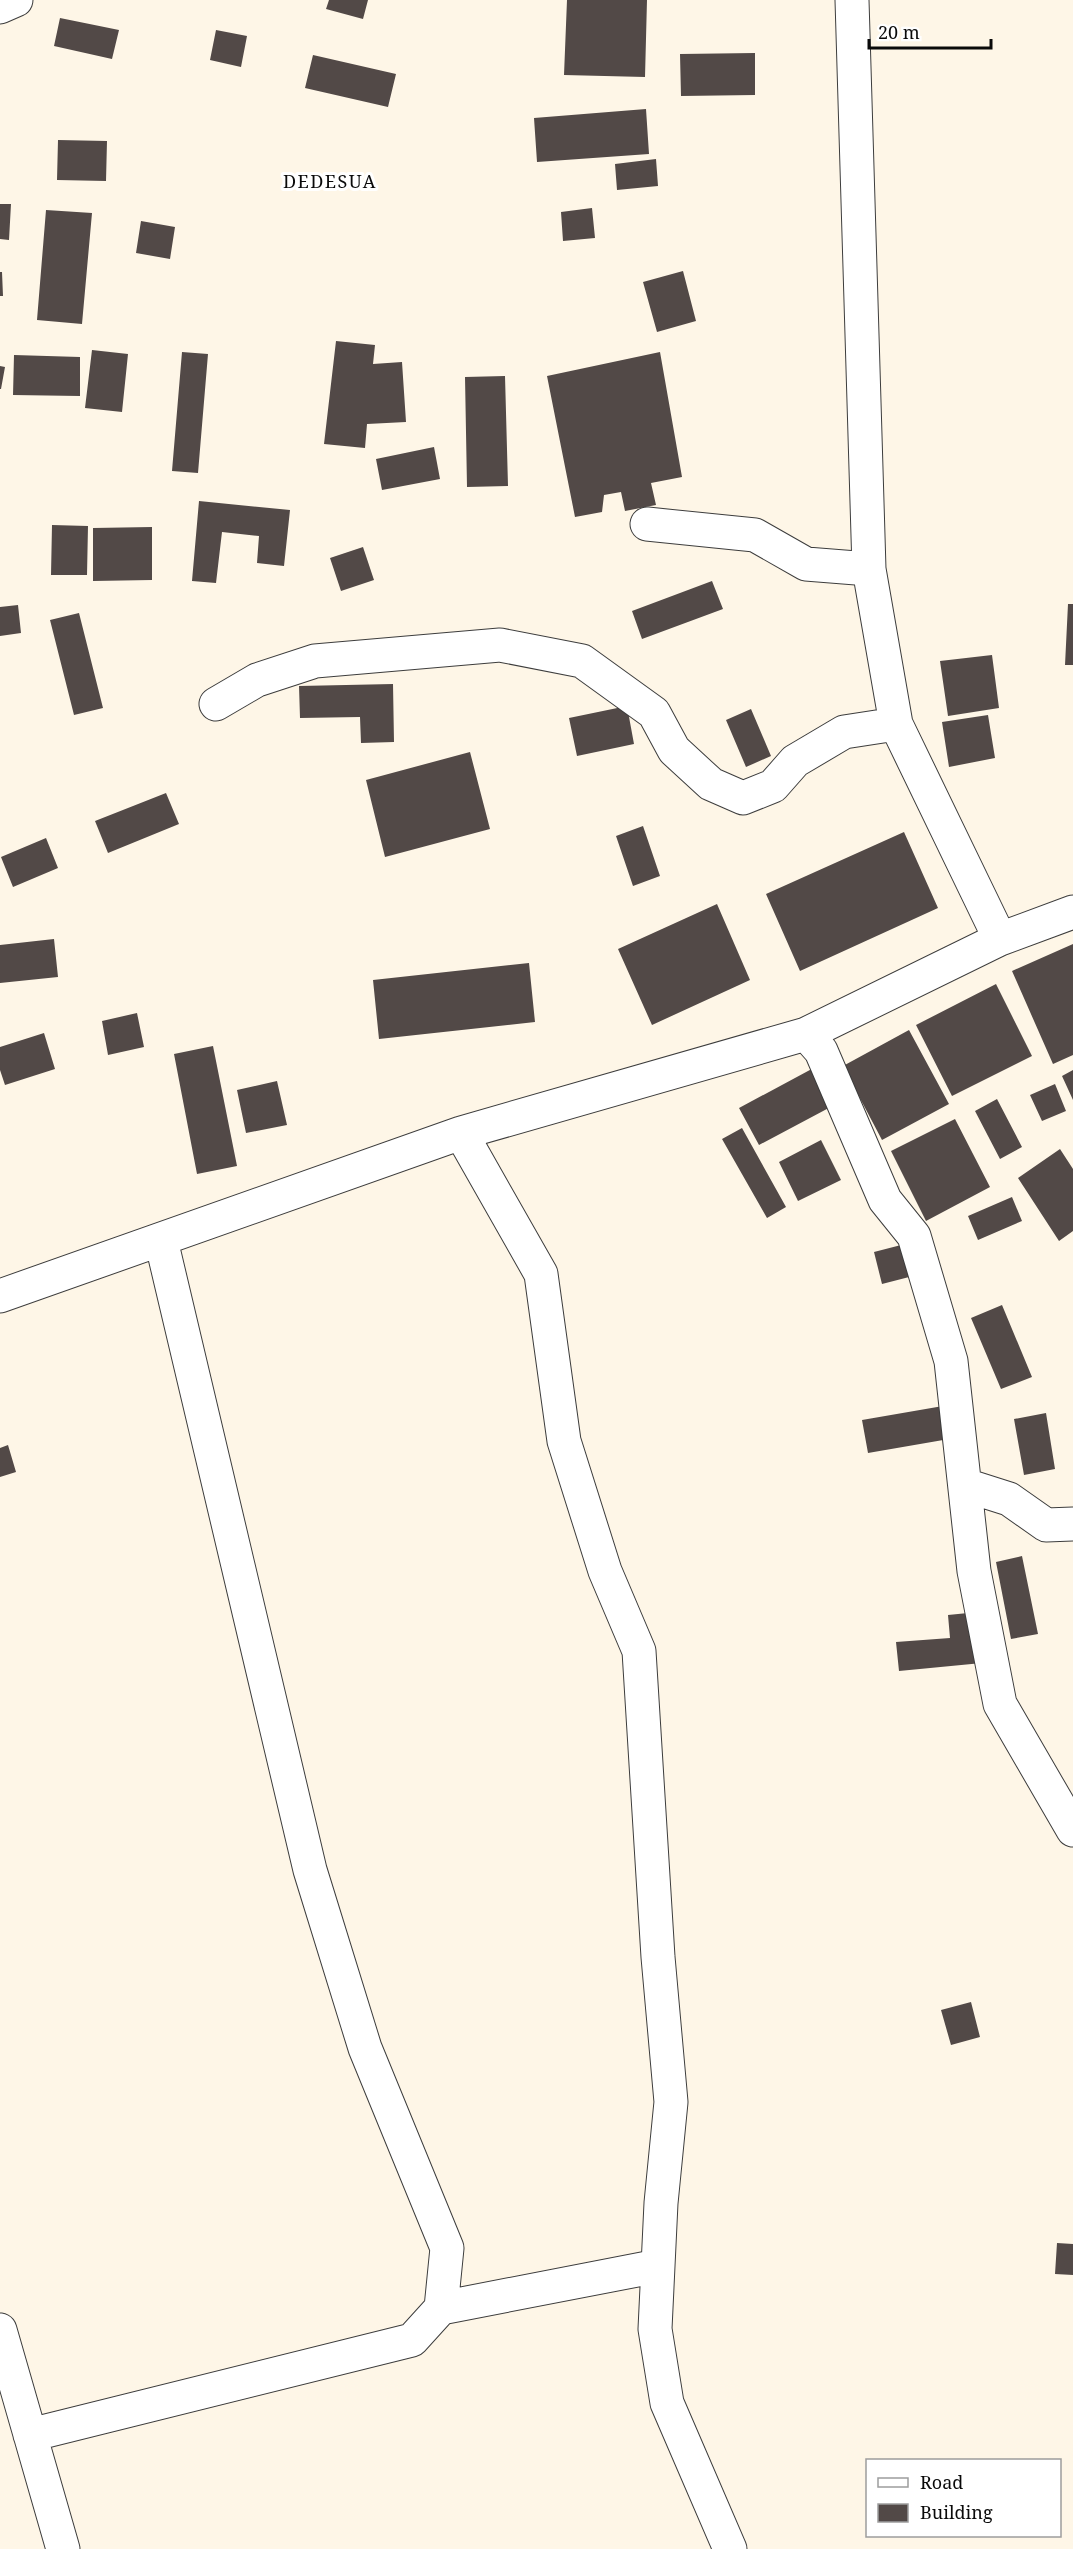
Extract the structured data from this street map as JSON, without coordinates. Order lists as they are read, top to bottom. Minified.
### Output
{"districts":["DEDESUA"],"legend":["Road","Building"],"scale_bar":"20 m"}
